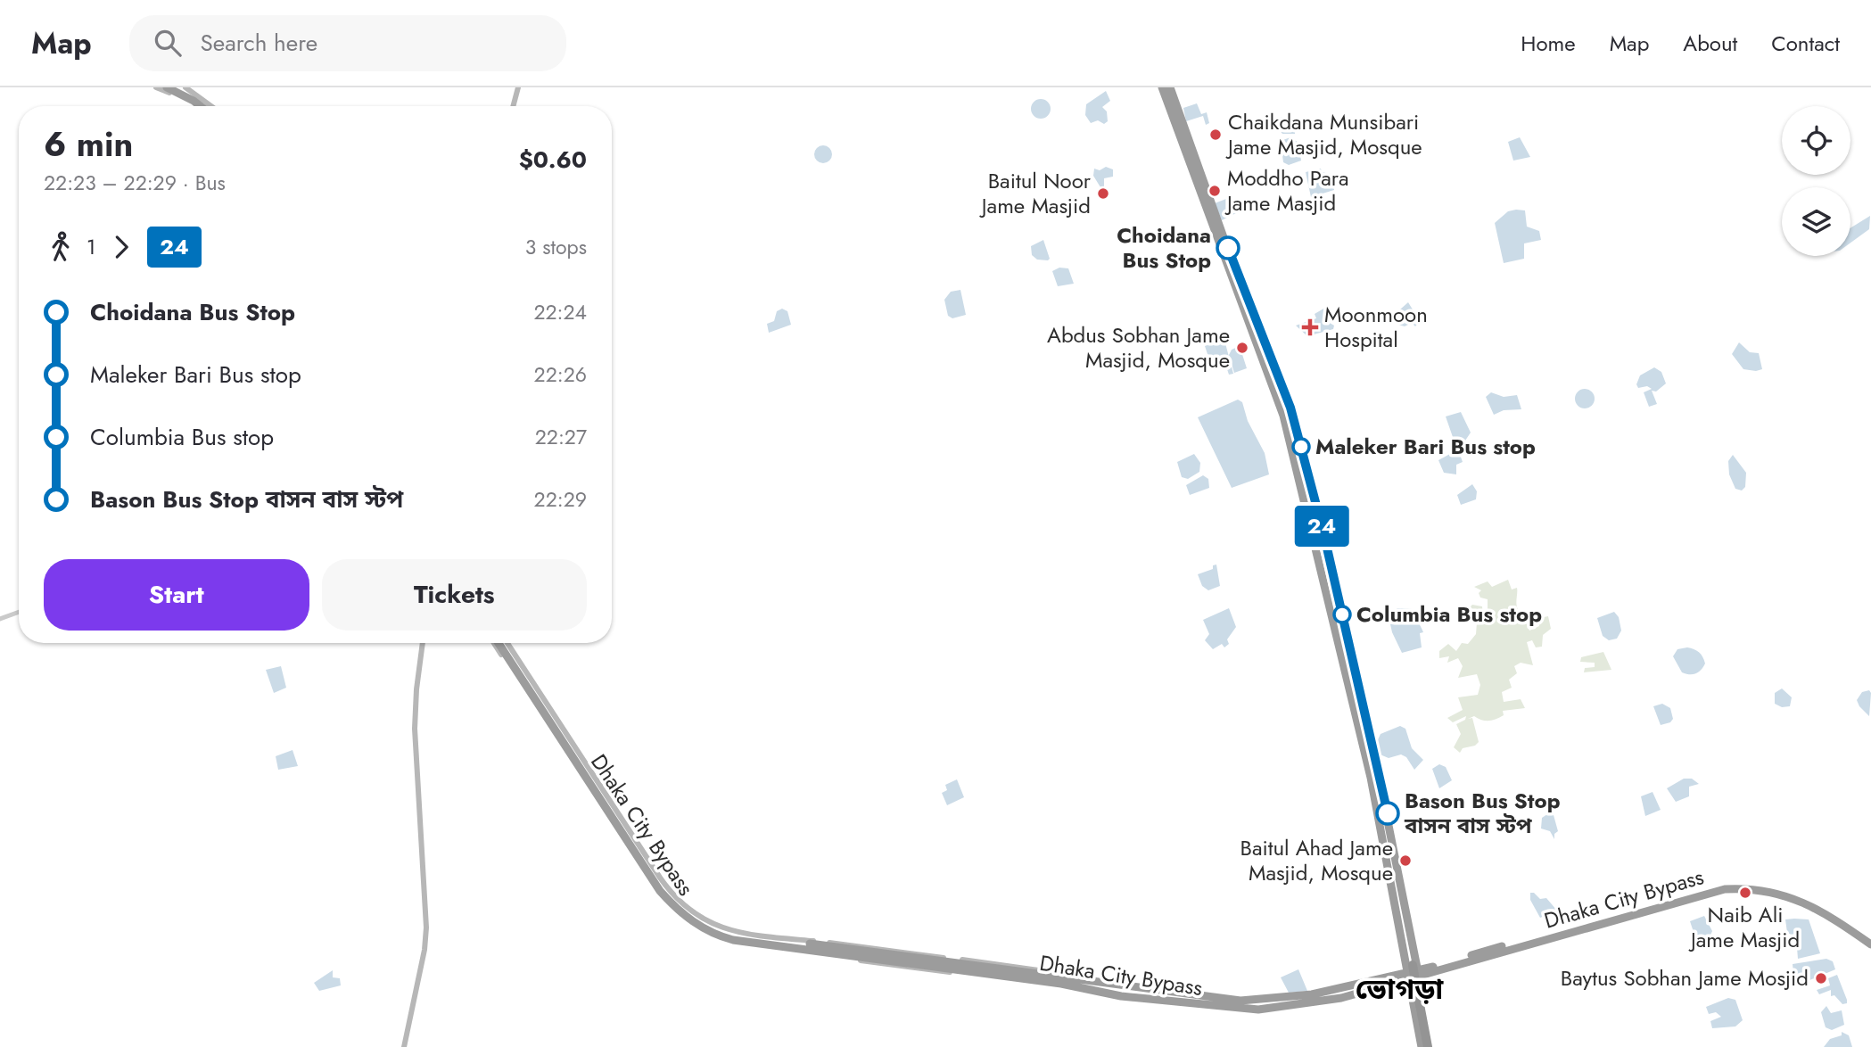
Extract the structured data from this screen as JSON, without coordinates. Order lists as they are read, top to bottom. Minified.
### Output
{"streets":{"highway":["Dhaka City Bypass"]},"districts":["ভোগড়া"],"places":{"other":["Chaikdana Munsibari Jame Masjid, Mosque","Moddho Para Jame Masjid","Baitul Noor Jame Masjid","Choidana Bus Stop","Abdus Sobhan Jame Masjid, Mosque","Maleker Bari Bus stop","Columbia Bus stop","Bason Bus Stop বাসন বাস স্টপ","Baitul Ahad Jame Masjid, Mosque","Naib Ali Jame Masjid","Baytus Sobhan Jame Mosjid"],"health":["Moonmoon Hospital"]},"lines":["bus line 24"],"page":{"header":"Map","search":"Search here","nav":["Home","Map","About","Contact"],"on_map":"24","heading":["6 min","22:23 – 22:29 · Bus","$0.60"],"legs":["1","24","3 stops"],"list":[{"name":"Choidana Bus Stop","value":"22:24"},{"name":"Maleker Bari Bus stop","value":"22:26"},{"name":"Columbia Bus stop","value":"22:27"},{"name":"Bason Bus Stop বাসন বাস স্টপ","value":"22:29"}],"buttons":["Start","Tickets"]}}
